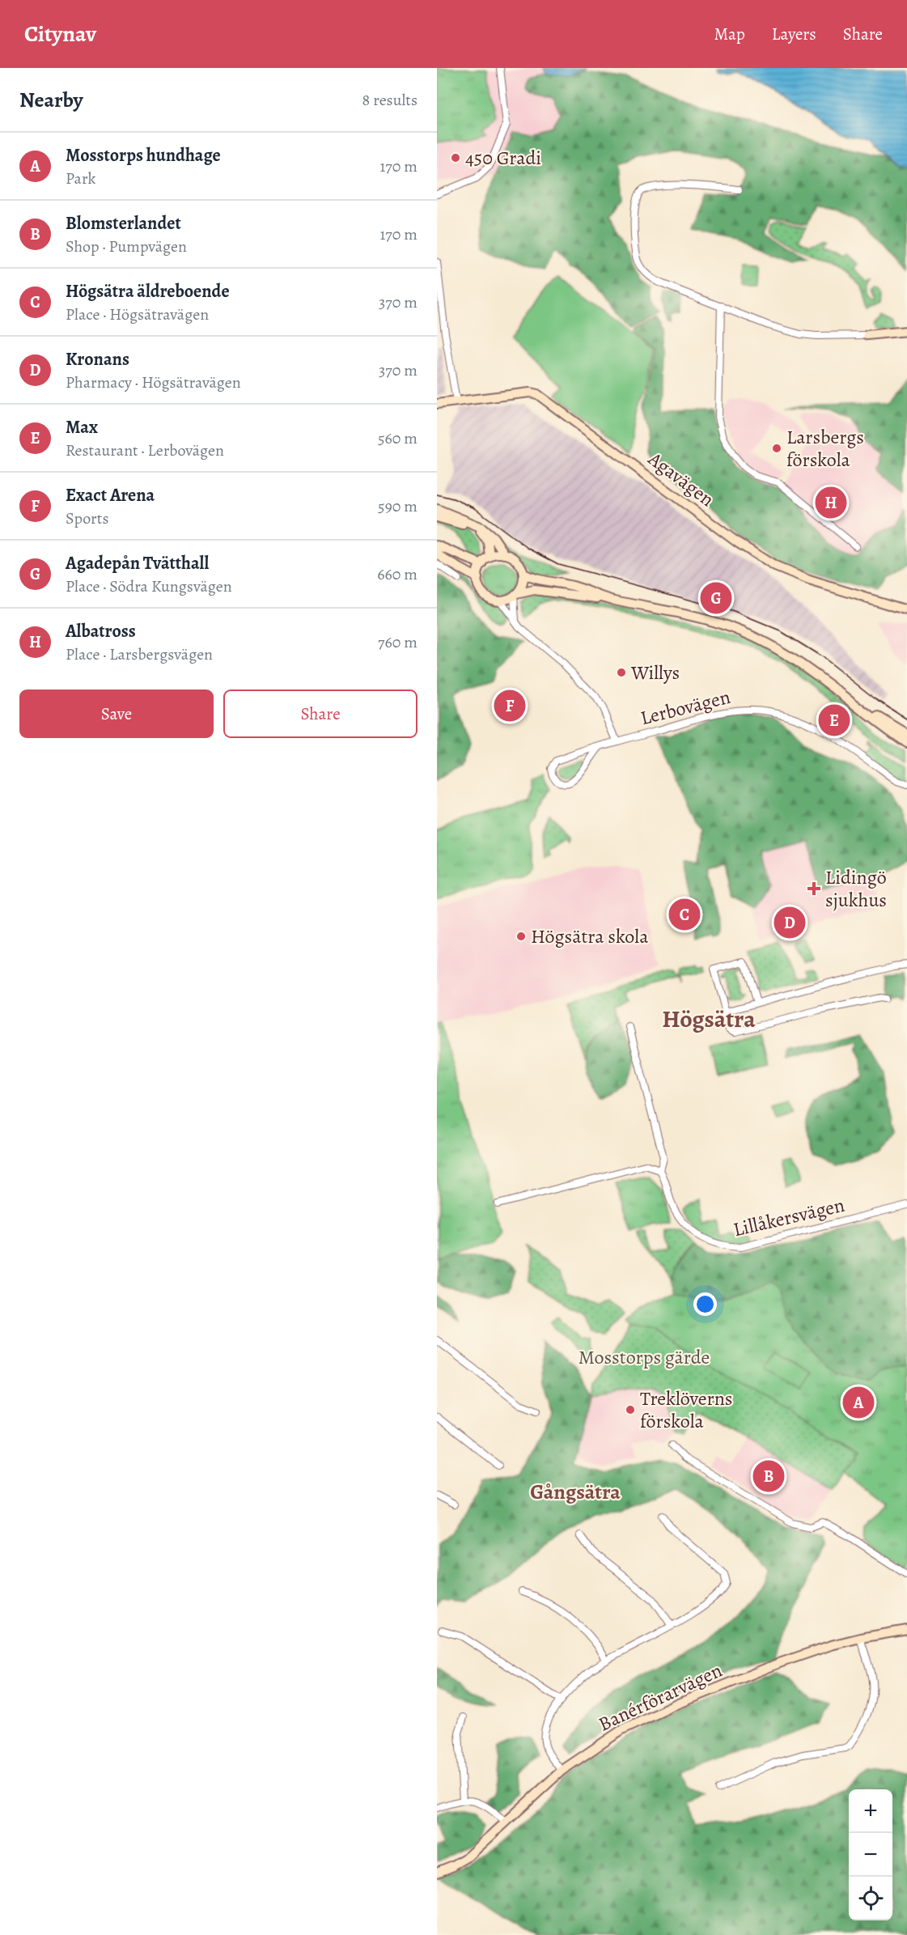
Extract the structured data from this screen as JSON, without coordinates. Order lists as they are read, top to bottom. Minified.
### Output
{"streets":{"street":["Agavägen","Lerbovägen","Lillåkersvägen","Banérförarvägen"]},"districts":["Högsätra","Gångsätra"],"parks":["Mosstorps gärde"],"places":{"other":["450 Gradi","Larsbergs förskola","Willys","Högsätra skola","Treklöverns förskola"],"health":["Lidingö sjukhus"]},"page":{"header":"Citynav","nav":["Map","Layers","Share"],"heading":["Nearby","8 results"],"list":[{"mark":"A","name":"Mosstorps hundhage","note":"Park","value":"170 m"},{"mark":"B","name":"Blomsterlandet","note":"Shop · Pumpvägen","value":"170 m"},{"mark":"C","name":"Högsätra äldreboende","note":"Place · Högsätravägen","value":"370 m"},{"mark":"D","name":"Kronans","note":"Pharmacy · Högsätravägen","value":"370 m"},{"mark":"E","name":"Max","note":"Restaurant · Lerbovägen","value":"560 m"},{"mark":"F","name":"Exact Arena","note":"Sports","value":"590 m"},{"mark":"G","name":"Agadepån Tvätthall","note":"Place · Södra Kungsvägen","value":"660 m"},{"mark":"H","name":"Albatross","note":"Place · Larsbergsvägen","value":"760 m"}],"pins":["H","G","F","E","C","D","A","B"],"buttons":["Save","Share"],"map_buttons":["+","−"]}}
